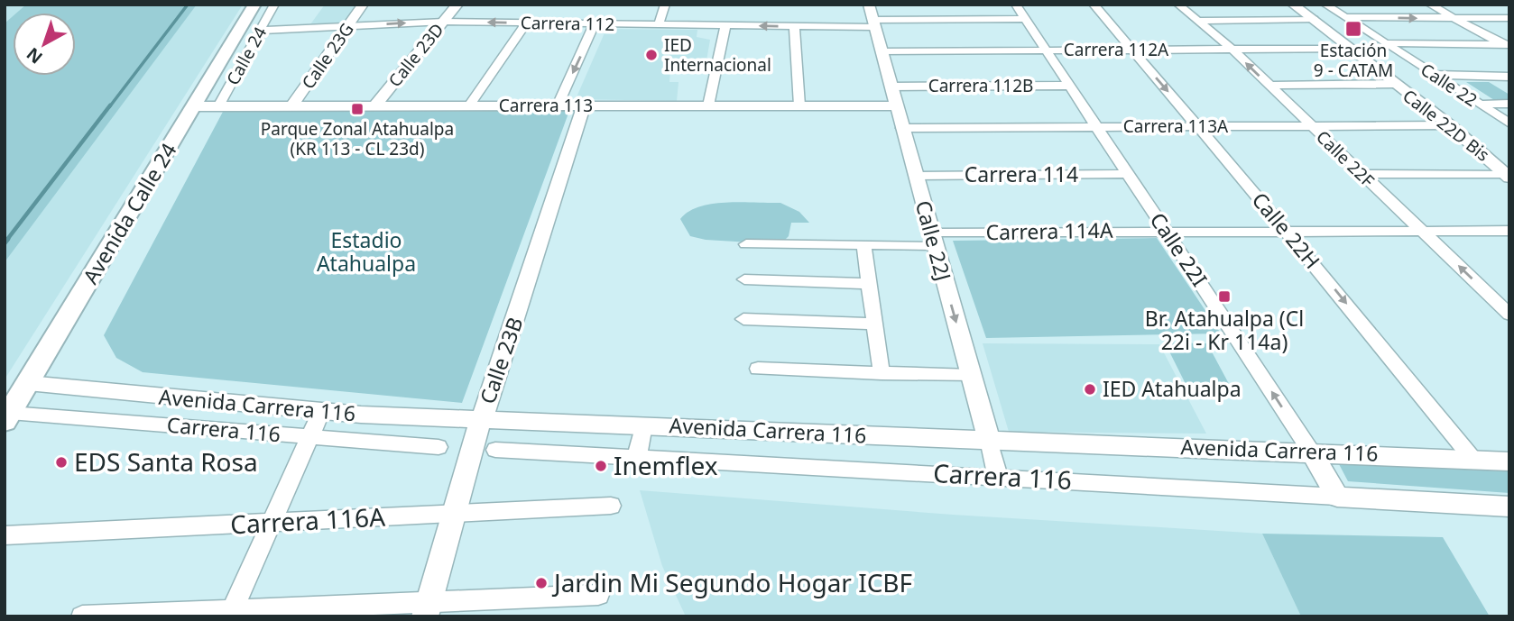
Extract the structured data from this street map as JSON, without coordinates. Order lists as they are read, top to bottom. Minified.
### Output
{"streets":{"main road":["Avenida Calle 24"],"street":["Carrera 112","Carrera 112A","Calle 23D","Calle 24","Calle 23G","Calle 22","Carrera 112B","Carrera 113","Calle 22D Bis","Carrera 113A","Calle 22F","Carrera 114","Calle 22H","Carrera 114A","Calle 22J","Calle 22I","Calle 23B","Avenida Carrera 116","Carrera 116","Carrera 116A"]},"crossings":[["Carrera 112","Calle 23D"],["Carrera 112","Calle 24"],["Carrera 112","Calle 23G"],["Carrera 112","Calle 22J"],["Carrera 112","Calle 22I"],["Carrera 112A","Calle 22D Bis"],["Carrera 112A","Calle 22F"],["Carrera 112A","Calle 22H"],["Carrera 112A","Calle 22J"],["Carrera 112A","Calle 22I"],["Calle 23D","Carrera 113"],["Calle 24","Carrera 113"],["Calle 23G","Carrera 113"],["Carrera 112B","Calle 22J"],["Carrera 112B","Calle 22I"],["Carrera 113","Avenida Calle 24"],["Carrera 113","Calle 22J"],["Carrera 113","Calle 23B"],["Calle 22D Bis","Carrera 113A"],["Carrera 113A","Calle 22F"],["Carrera 113A","Calle 22H"],["Carrera 113A","Calle 22J"],["Carrera 113A","Calle 22I"],["Calle 22F","Carrera 114A"],["Carrera 114","Calle 22J"],["Carrera 114","Calle 22I"],["Avenida Calle 24","Avenida Carrera 116"],["Avenida Calle 24","Carrera 116"],["Calle 22H","Carrera 114A"],["Calle 22H","Avenida Carrera 116"],["Carrera 114A","Calle 22J"],["Carrera 114A","Calle 22I"],["Calle 22J","Avenida Carrera 116"],["Calle 22J","Carrera 116"],["Calle 22I","Avenida Carrera 116"],["Calle 22I","Carrera 116"],["Calle 23B","Avenida Carrera 116"],["Calle 23B","Carrera 116A"]],"one_way":["Calle 22H","Calle 22I"],"parks":["Estadio Atahualpa"],"places":{"transit":["Estación 9 - CATAM","Parque Zonal Atahualpa (KR 113 - CL 23d)","Br. Atahualpa (Cl 22i - Kr 114a)"],"other":["IED Internacional","IED Atahualpa","EDS Santa Rosa","Inemflex","Jardin Mi Segundo Hogar ICBF"]},"north":"bottom left"}
